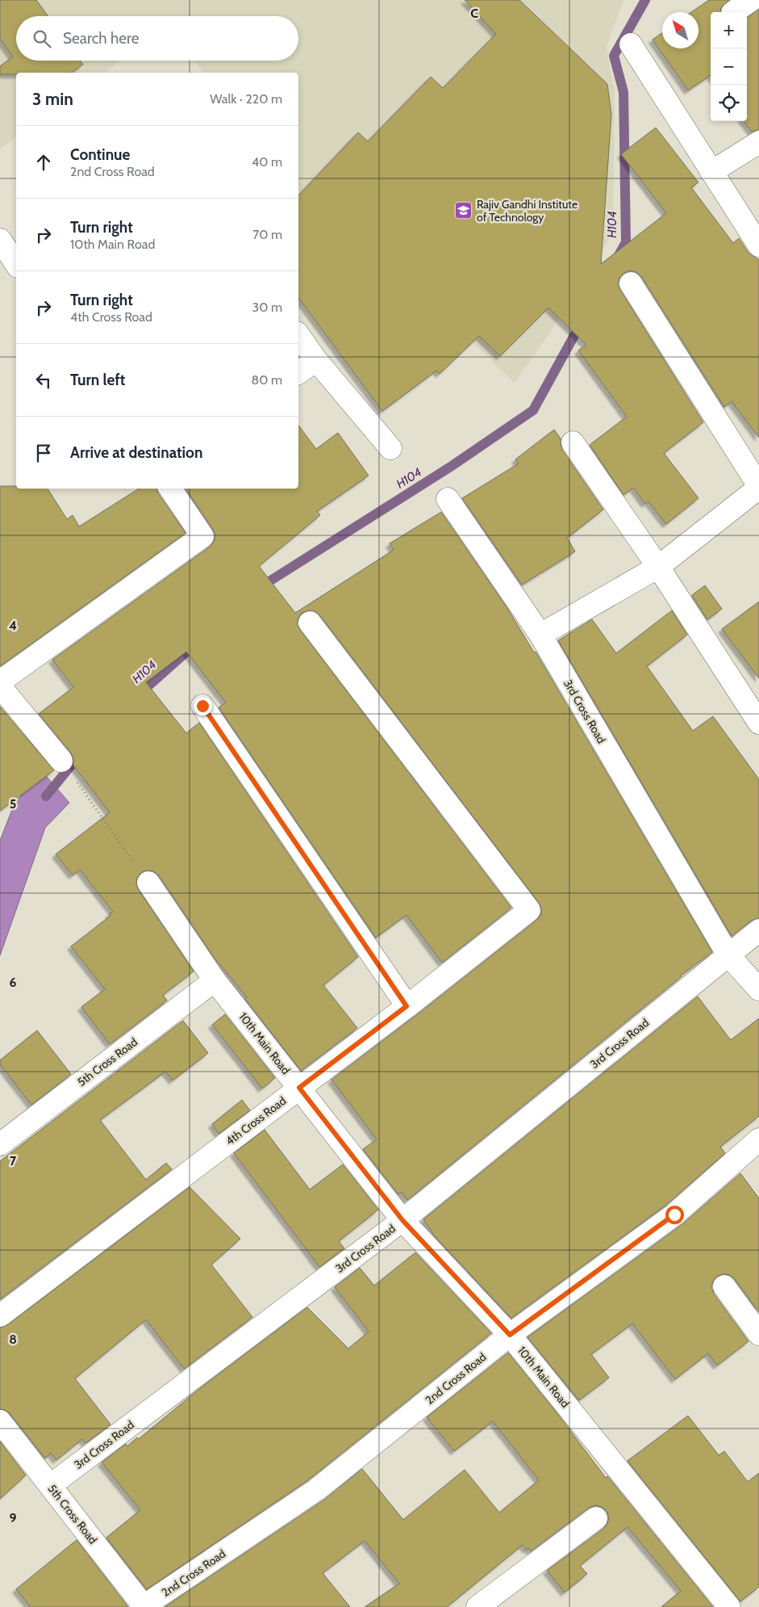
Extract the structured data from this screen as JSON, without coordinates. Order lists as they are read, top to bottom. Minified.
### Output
{"streets":{"street":["3rd Cross Road","10th Main Road","5th Cross Road","4th Cross Road","2nd Cross Road"]},"crossings":[["3rd Cross Road","10th Main Road"],["3rd Cross Road","5th Cross Road"],["10th Main Road","5th Cross Road"],["10th Main Road","4th Cross Road"],["10th Main Road","2nd Cross Road"],["5th Cross Road","2nd Cross Road"]],"water":["H104"],"places":{"school or university":["Rajiv Gandhi Institute of Technology"]},"north":"top left","page":{"map_buttons":["+","−"],"search":"Search here","heading":["3 min","Walk · 220 m"],"list":[["Continue","2nd Cross Road","40 m"],["Turn right","10th Main Road","70 m"],["Turn right","4th Cross Road","30 m"],["Turn left","80 m"],"Arrive at destination"]},"grid":{"columns":["C"],"rows":["4","5","6","7","8","9"]}}
